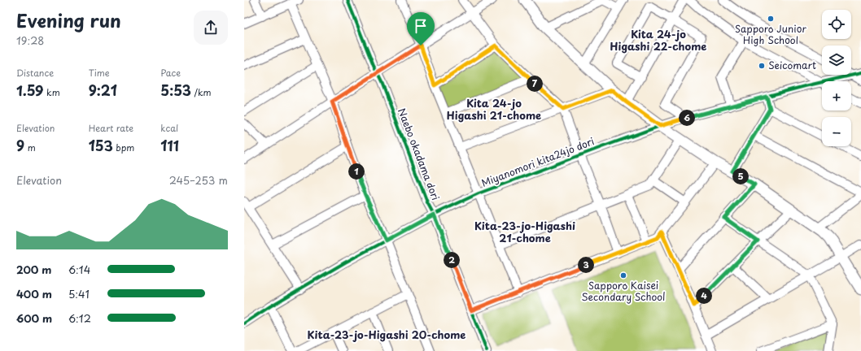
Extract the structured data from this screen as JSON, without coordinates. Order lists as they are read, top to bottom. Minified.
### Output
{"streets":{"street":["Naebo okadama dori","Miyanomori kita24jo dori"]},"crossings":[["Naebo okadama dori","Miyanomori kita24jo dori"]],"districts":["Kita 24-jo Higashi 22-chome","Kita 24-jo Higashi 21-chome","Kita-23-jo-Higashi 21-chome","Kita-23-jo-Higashi 20-chome"],"places":["Sapporo Junior High School","Seicomart","Sapporo Kaisei Secondary School"],"page":{"heading":["Evening run","19:28"],"map_buttons":["+","−"],"stats":[["Distance","1.59 km"],["Time","9:21"],["Pace","5:53 /km"],["Elevation","9 m"],["Heart rate","153 bpm"],["kcal","111"]],"pins":["7","6","1","5","2","3","4"],"chart":["Elevation","245–253 m"],"list":[{"name":"200 m","note":"6:14"},{"name":"400 m","note":"5:41"},{"name":"600 m","note":"6:12"}]}}
